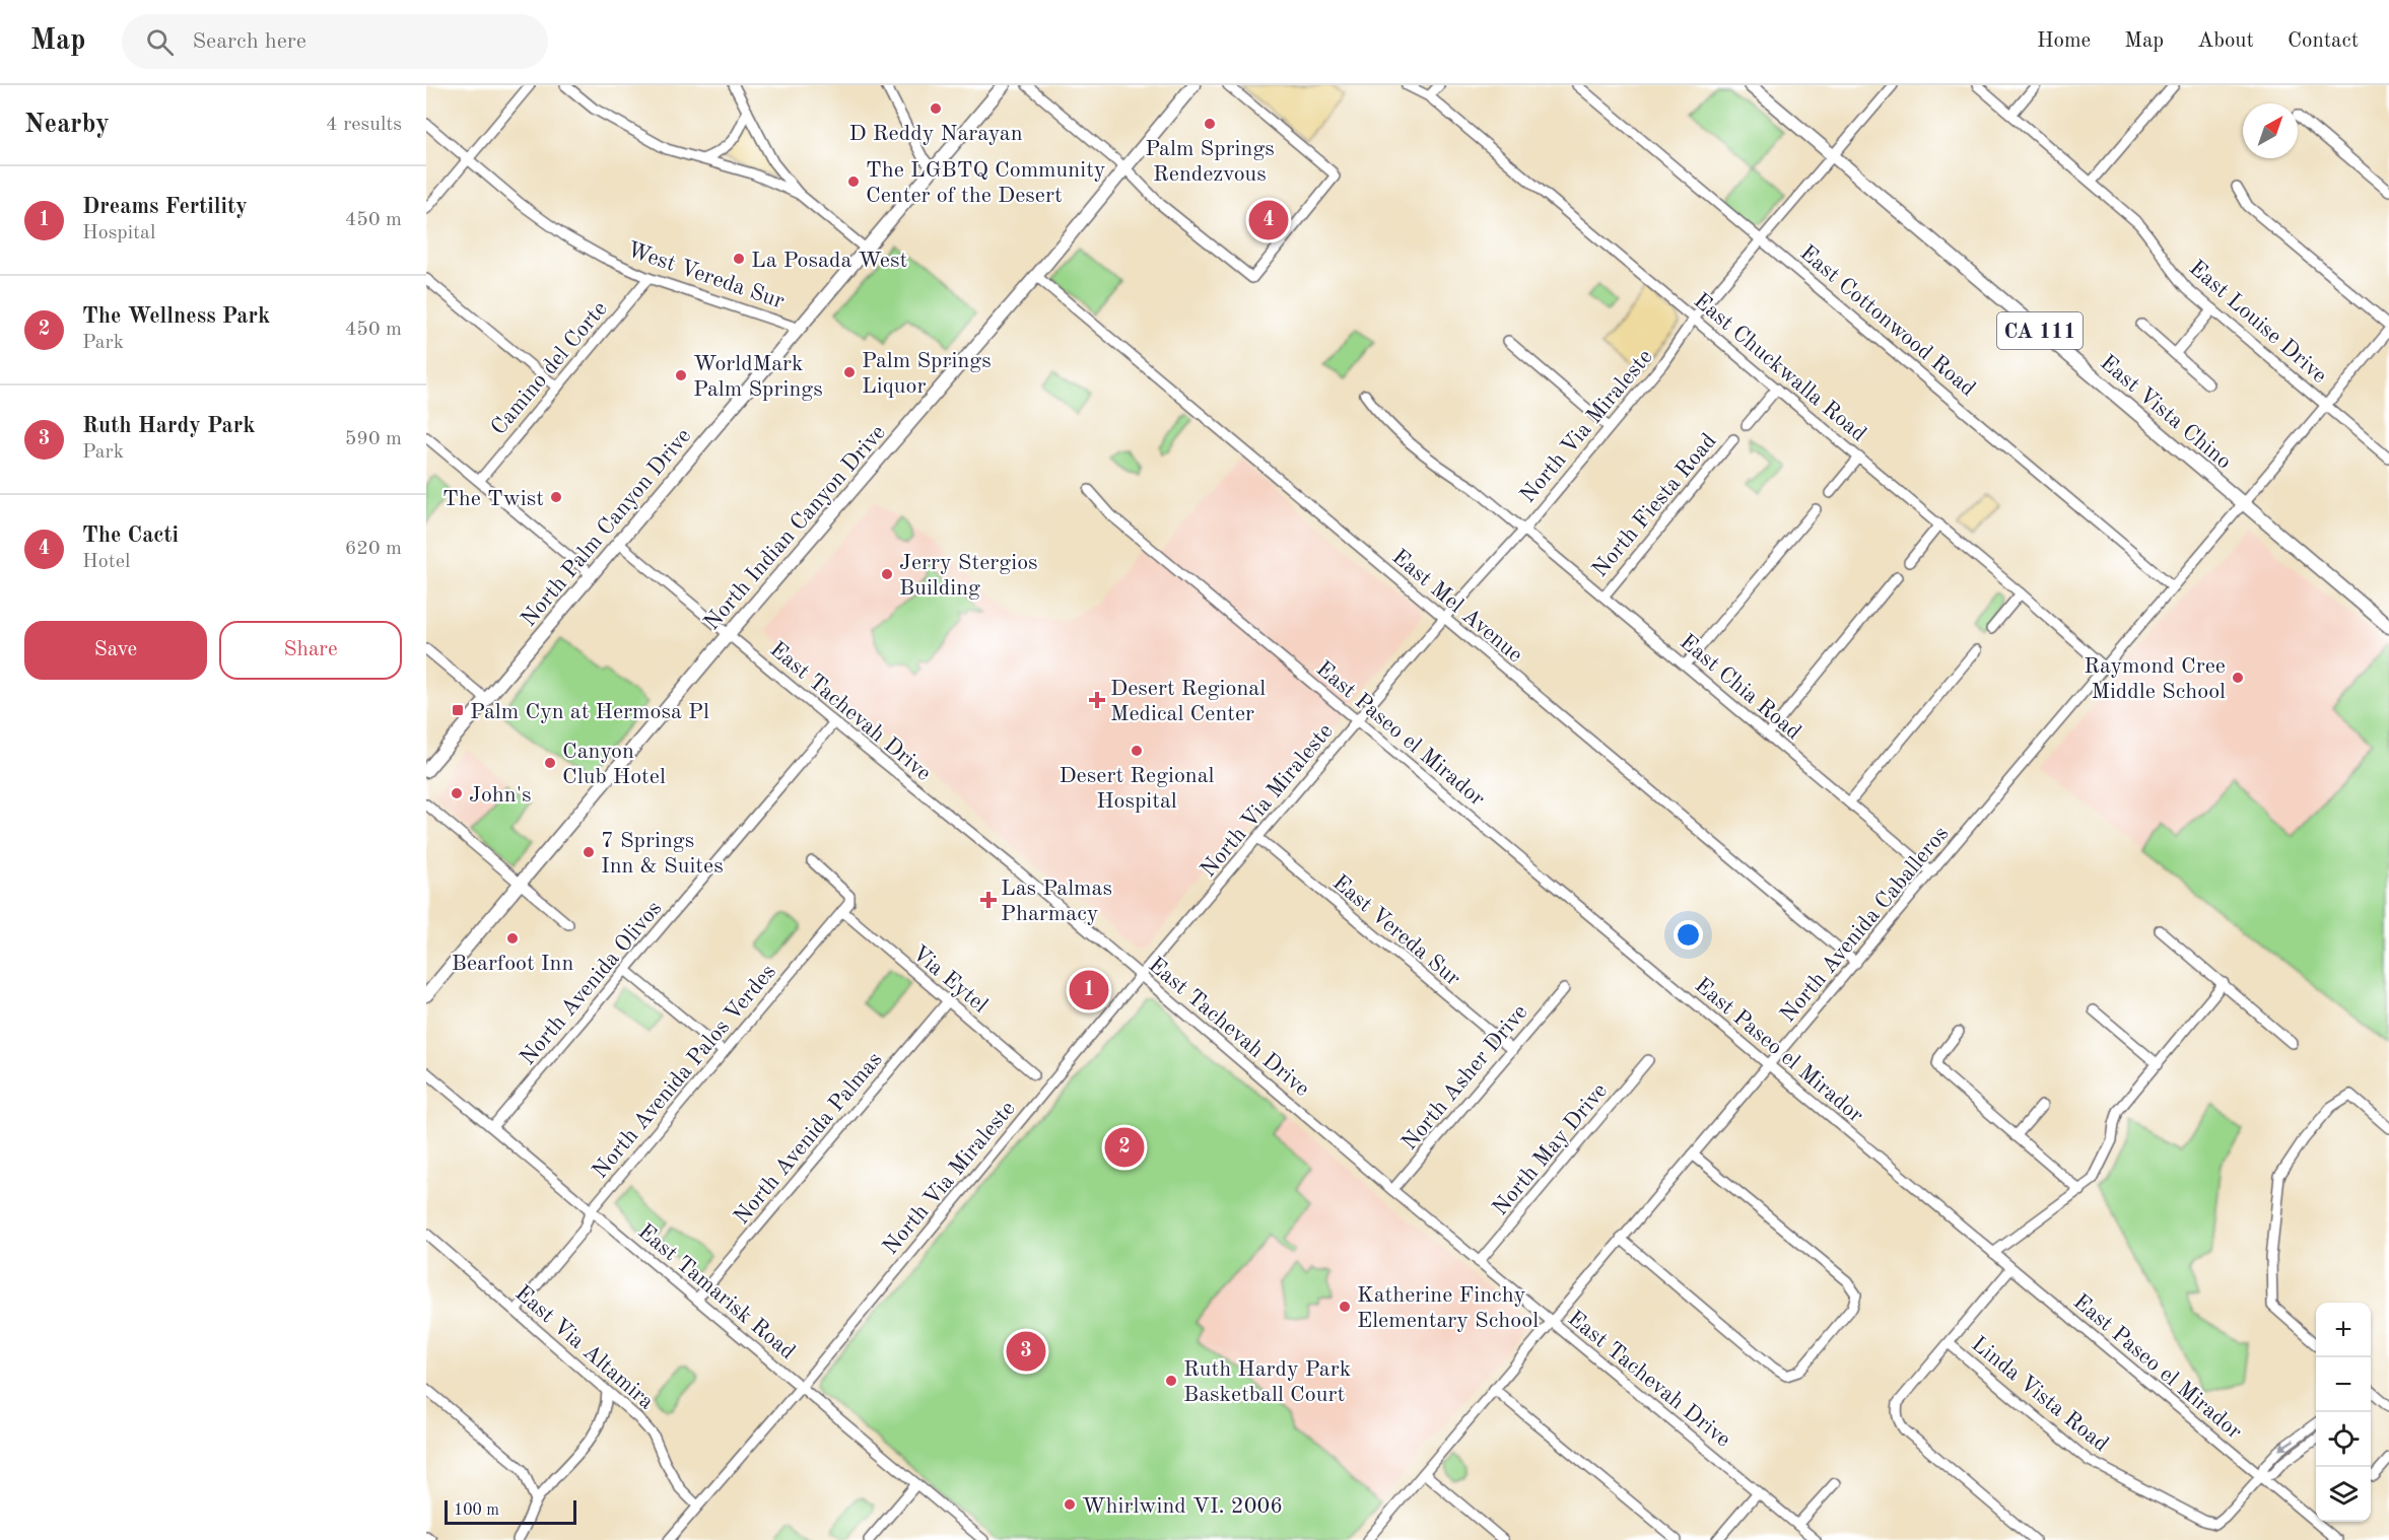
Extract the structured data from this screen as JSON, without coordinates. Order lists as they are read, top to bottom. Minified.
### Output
{"streets":{"main road":["CA 111","East Vista Chino","North Palm Canyon Drive","North Indian Canyon Drive"],"street":["West Vereda Sur","East Cottonwood Road","East Louise Drive","East Chuckwalla Road","Camino del Corte","North Via Miraleste","North Fiesta Road","East Mel Avenue","East Chia Road","East Tachevah Drive","East Paseo el Mirador","North Avenida Caballeros","East Vereda Sur","Via Eytel","North Avenida Olivos","North Avenida Palos Verdes","North Asher Drive","North Avenida Palmas","North May Drive","East Tamarisk Road","East Via Altamira","Linda Vista Road"]},"crossings":[["West Vereda Sur","Camino del Corte"],["West Vereda Sur","North Palm Canyon Drive"],["East Cottonwood Road","North Via Miraleste"],["East Cottonwood Road","North Avenida Caballeros"],["East Louise Drive","North Avenida Caballeros"],["East Chuckwalla Road","North Via Miraleste"],["East Chuckwalla Road","North Fiesta Road"],["East Chuckwalla Road","North Avenida Caballeros"],["East Vista Chino","North Via Miraleste"],["East Vista Chino","North Avenida Caballeros"],["North Via Miraleste","East Mel Avenue"],["North Via Miraleste","East Chia Road"],["North Via Miraleste","East Tachevah Drive"],["North Via Miraleste","East Paseo el Mirador"],["North Via Miraleste","East Vereda Sur"],["North Via Miraleste","East Tamarisk Road"],["North Via Miraleste","East Via Altamira"],["North Fiesta Road","East Chia Road"],["North Palm Canyon Drive","East Tachevah Drive"],["North Indian Canyon Drive","East Mel Avenue"],["North Indian Canyon Drive","East Tachevah Drive"],["East Mel Avenue","North Avenida Caballeros"],["East Chia Road","North Avenida Caballeros"],["East Tachevah Drive","North Avenida Caballeros"],["East Tachevah Drive","North Avenida Olivos"],["East Tachevah Drive","North Asher Drive"],["East Tachevah Drive","North May Drive"],["East Paseo el Mirador","North Avenida Caballeros"],["East Paseo el Mirador","Linda Vista Road"],["East Vereda Sur","North Asher Drive"],["Via Eytel","North Avenida Palos Verdes"],["Via Eytel","North Avenida Palmas"],["North Avenida Olivos","East Tamarisk Road"],["North Avenida Palos Verdes","East Tamarisk Road"],["North Avenida Palos Verdes","East Via Altamira"],["North Avenida Palmas","East Tamarisk Road"]],"places":{"other":["D Reddy Narayan","Palm Springs Rendezvous","The LGBTQ Community Center of the Desert","La Posada West","Palm Springs Liquor","WorldMark Palm Springs","The Twist","Jerry Stergios Building","Raymond Cree Middle School","Desert Regional Hospital","Canyon Club Hotel","John's","7 Springs Inn & Suites","Bearfoot Inn","Katherine Finchy Elementary School","Ruth Hardy Park Basketball Court","Whirlwind VI. 2006"],"health":["Desert Regional Medical Center","Las Palmas Pharmacy"],"transit":["Palm Cyn at Hermosa Pl"]},"scale_bar":"100 m","north":"top right","page":{"header":"Map","search":"Search here","nav":["Home","Map","About","Contact"],"heading":["Nearby","4 results"],"list":[{"mark":"1","name":"Dreams Fertility","note":"Hospital","value":"450 m"},{"mark":"2","name":"The Wellness Park","note":"Park","value":"450 m"},{"mark":"3","name":"Ruth Hardy Park","note":"Park","value":"590 m"},{"mark":"4","name":"The Cacti","note":"Hotel","value":"620 m"}],"pins":["4","1","2","3"],"buttons":["Save","Share"],"map_buttons":["+","−"],"scale":"100 m"}}
